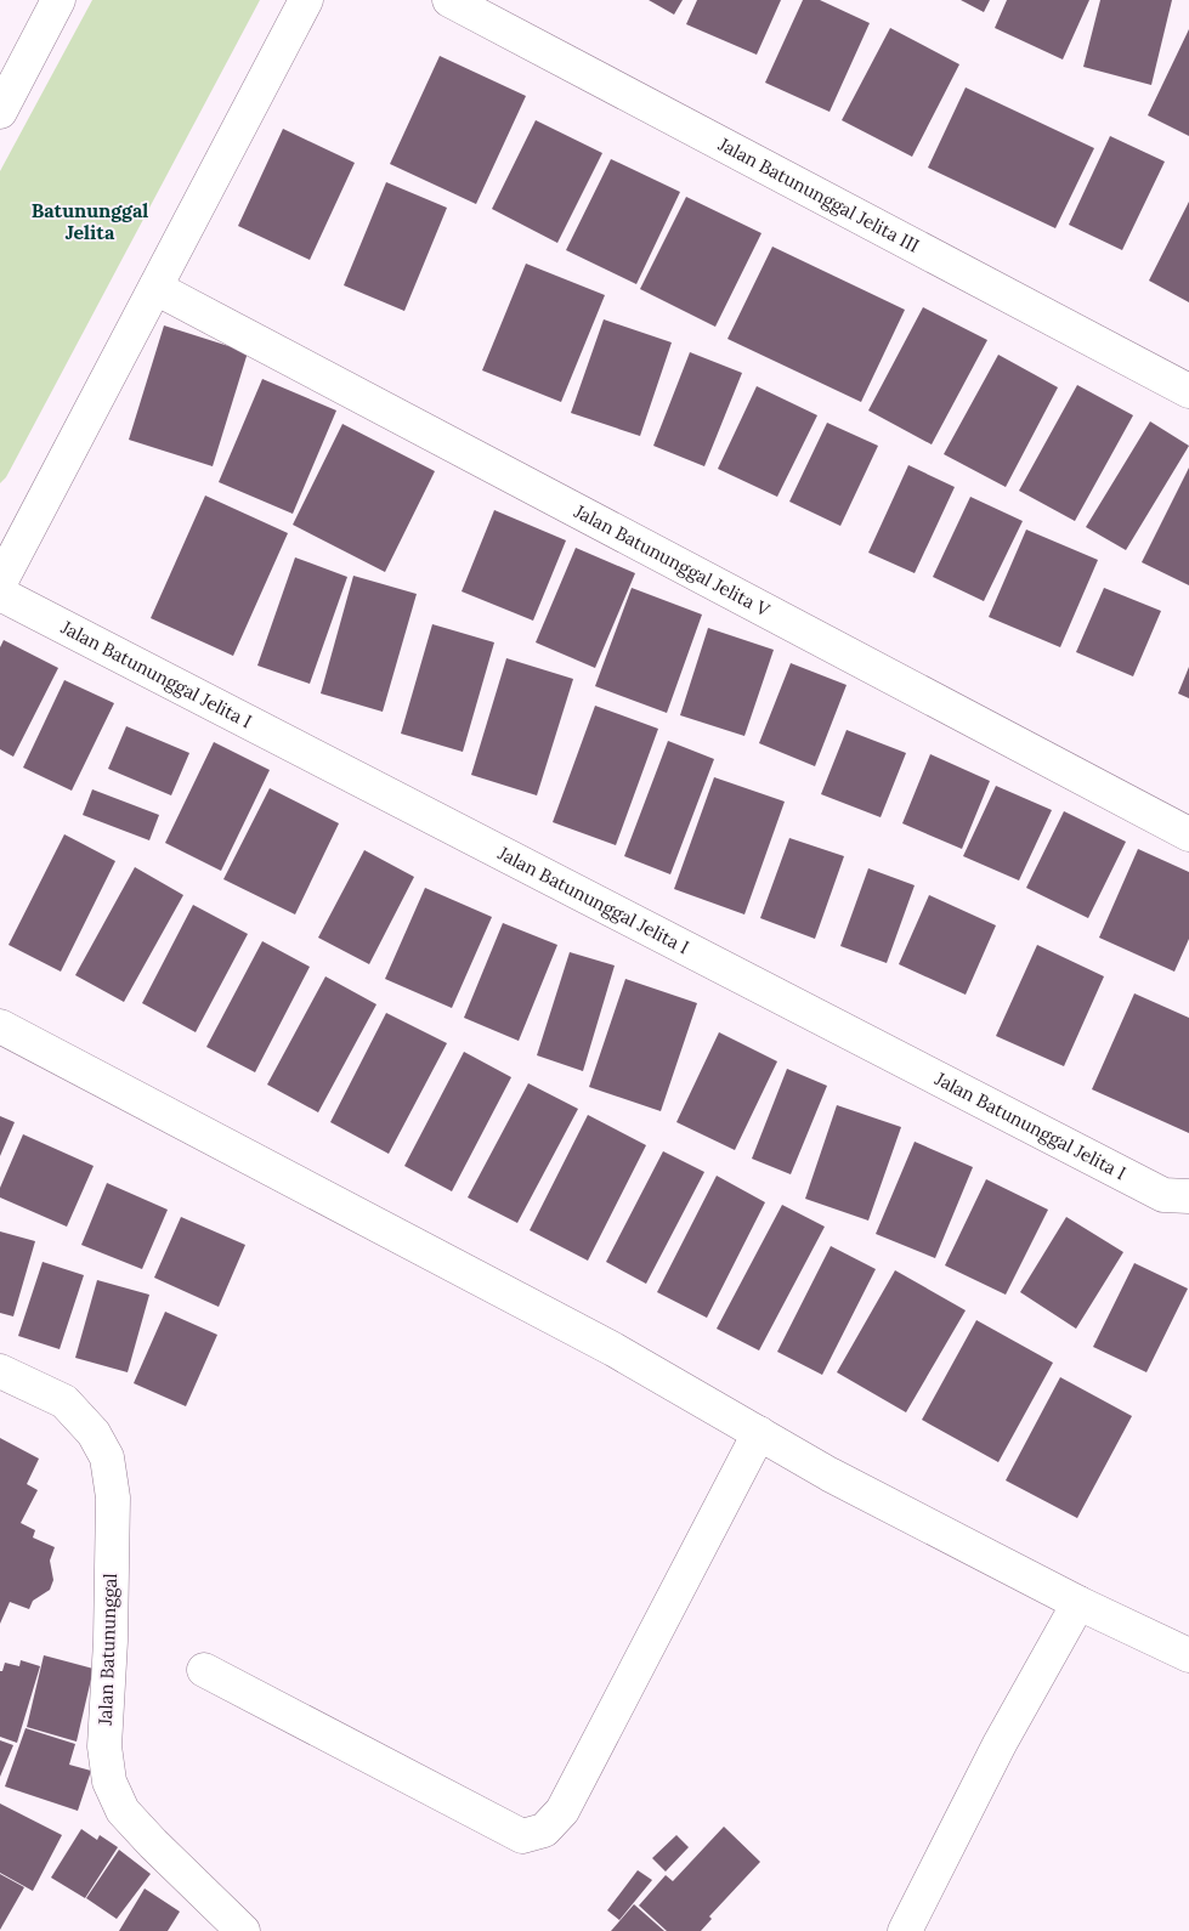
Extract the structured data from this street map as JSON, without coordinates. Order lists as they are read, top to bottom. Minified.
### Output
{"streets":{"street":["Jalan Batununggal Jelita III","Jalan Batununggal Jelita V","Jalan Batununggal Jelita I","Jalan Batununggal"]},"districts":["Batununggal Jelita"]}
